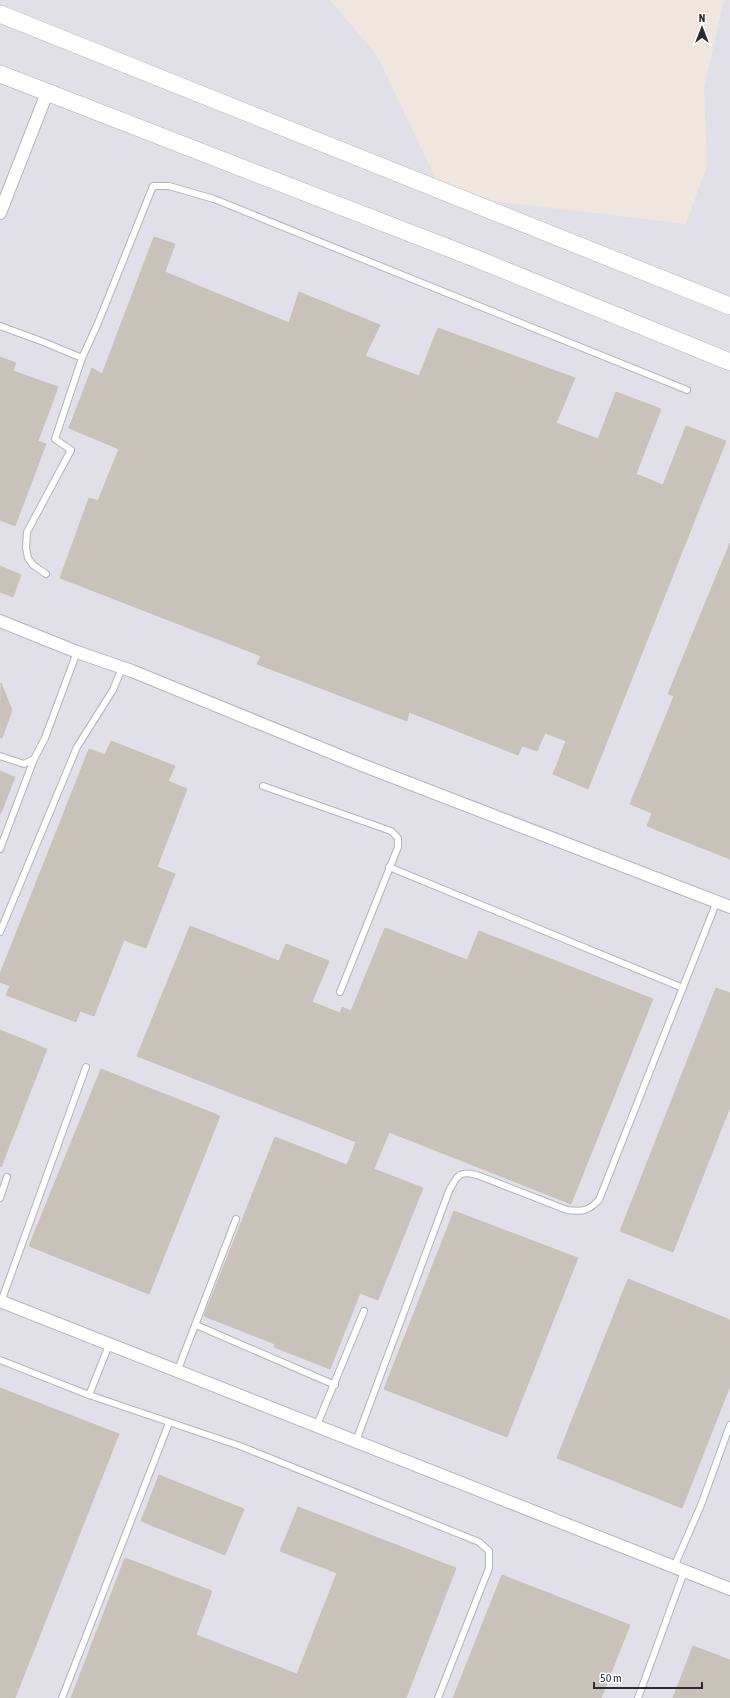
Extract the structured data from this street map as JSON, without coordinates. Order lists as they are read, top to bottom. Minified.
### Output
{"scale_bar":"50 m","north":"top"}
